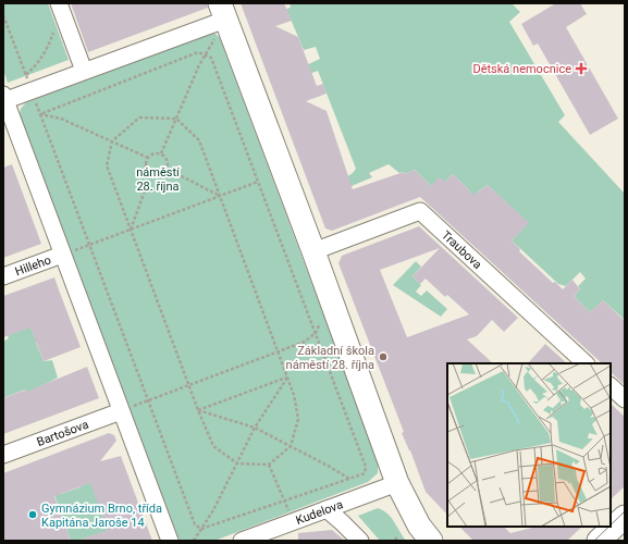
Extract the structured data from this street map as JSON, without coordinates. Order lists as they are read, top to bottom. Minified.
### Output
{"streets":{"street":["Traubova","Hilleho","Bartošova","Kudelova"]},"parks":["náměstí 28. října"],"places":{"health":["Dětská nemocnice"],"other":["Základní škola náměstí 28. října","Gymnázium Brno, třída Kapitána Jaroše 14"]}}
